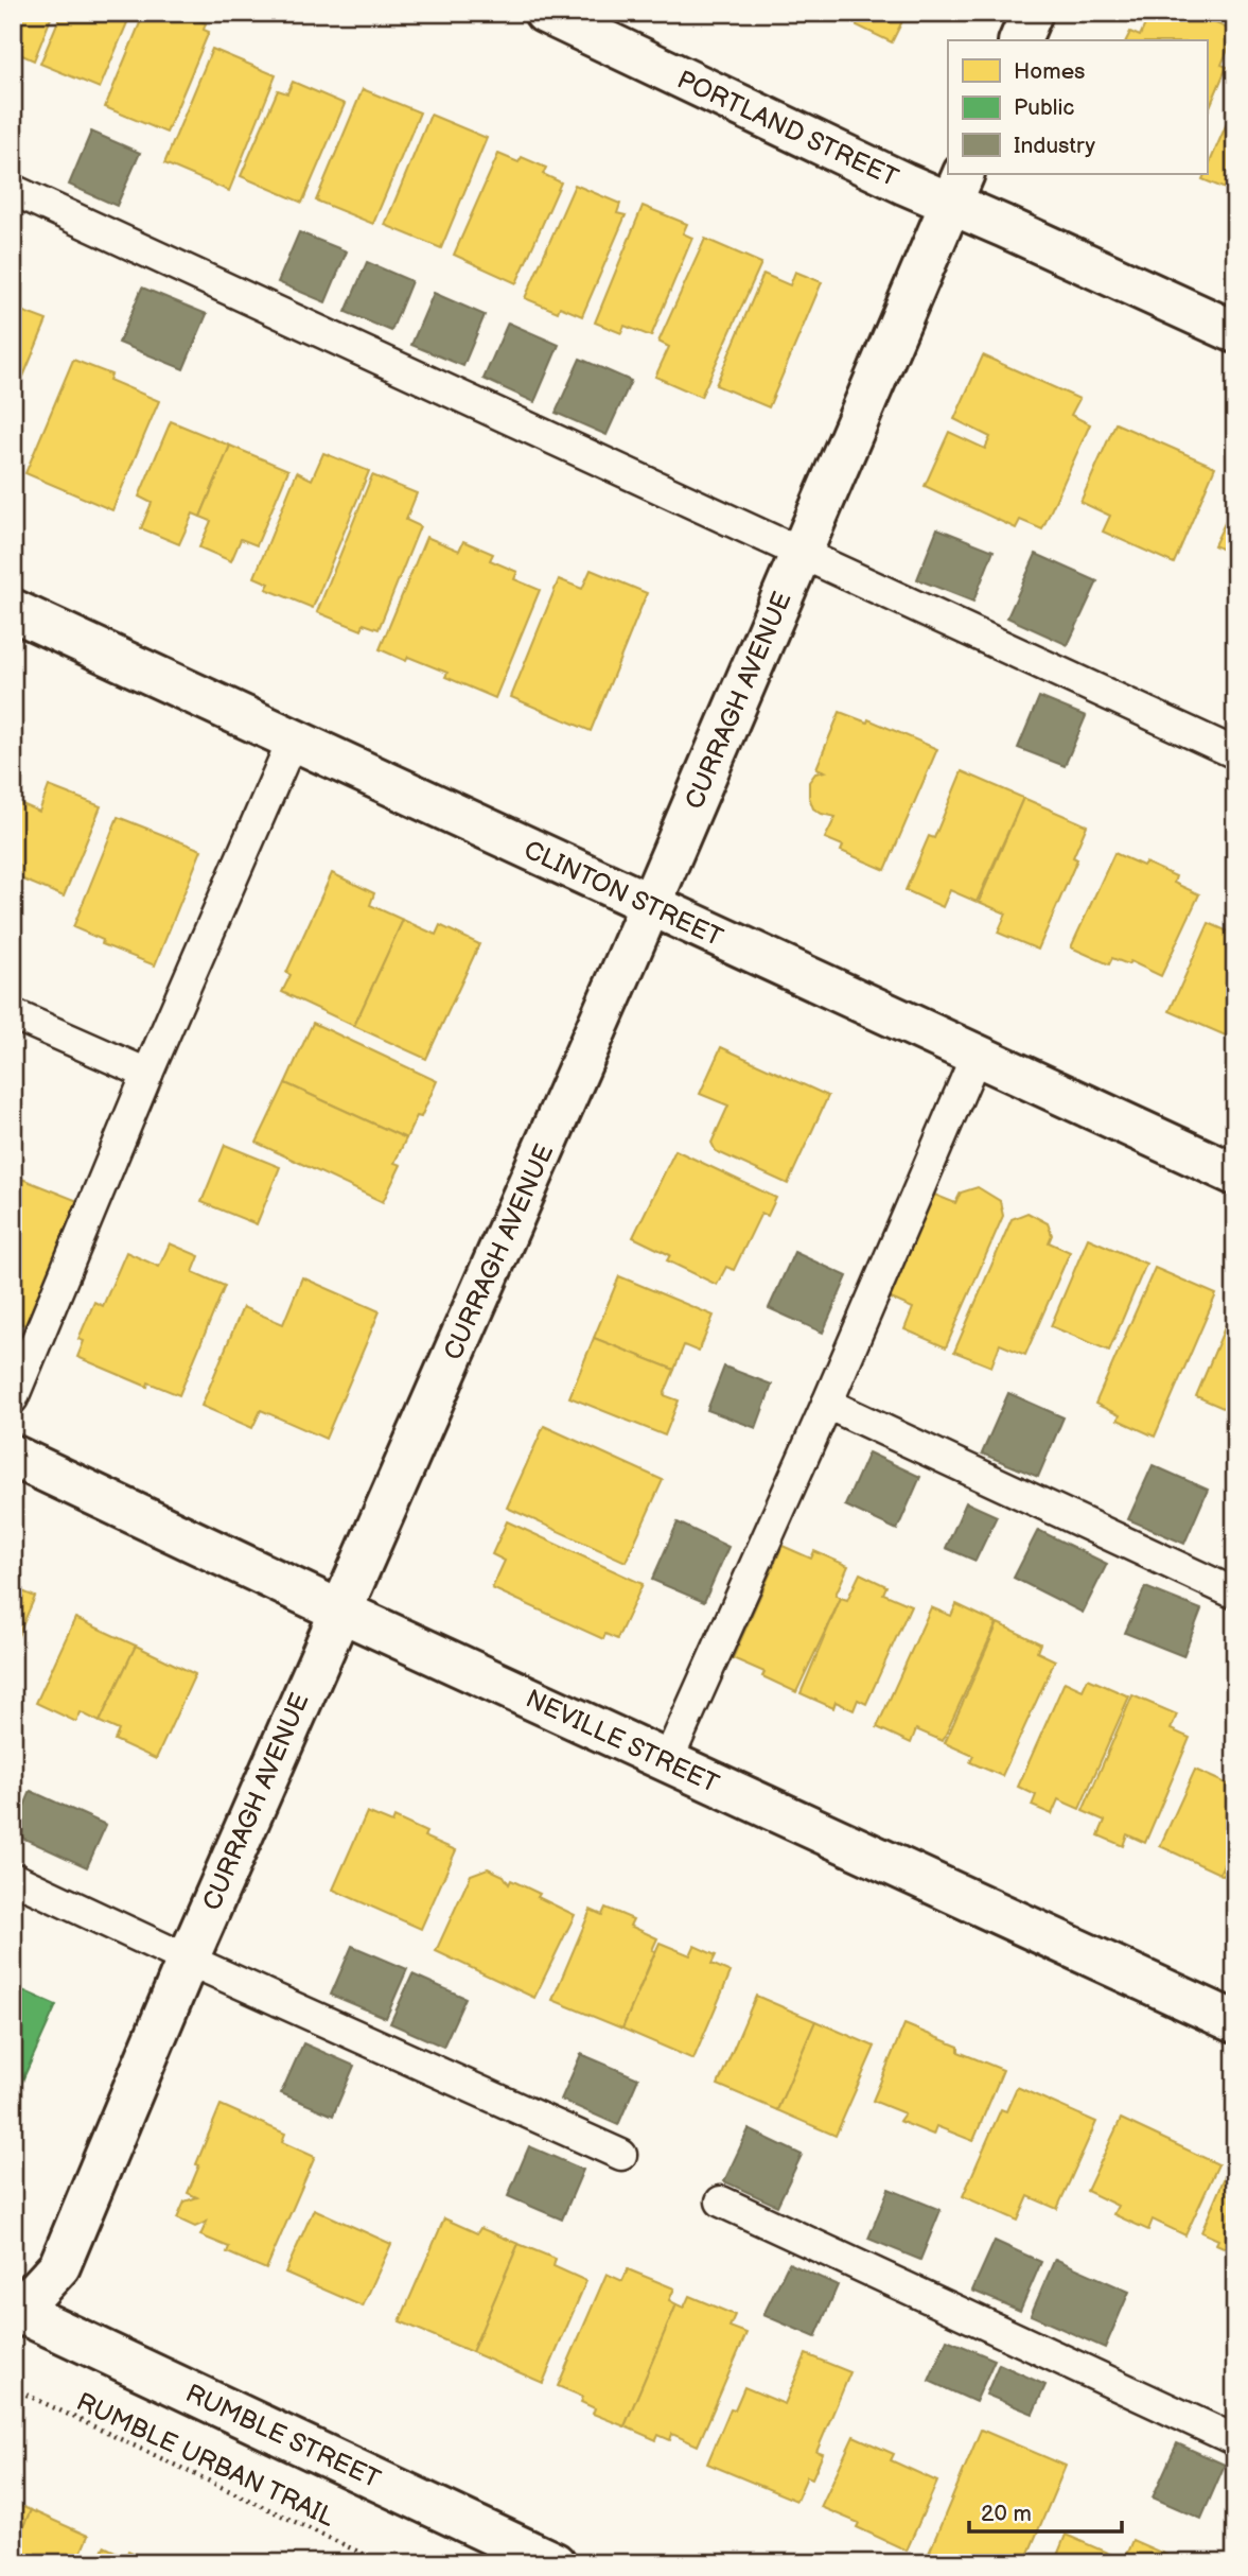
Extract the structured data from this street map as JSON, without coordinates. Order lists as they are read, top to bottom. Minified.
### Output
{"streets":{"street":["PORTLAND STREET","CURRAGH AVENUE","CLINTON STREET","NEVILLE STREET","RUMBLE STREET"],"path":["RUMBLE URBAN TRAIL"]},"crossings":[["PORTLAND STREET","CURRAGH AVENUE"],["CURRAGH AVENUE","CLINTON STREET"],["CURRAGH AVENUE","NEVILLE STREET"],["CURRAGH AVENUE","RUMBLE STREET"]],"legend":["Homes","Public","Industry"],"scale_bar":"20 m"}
